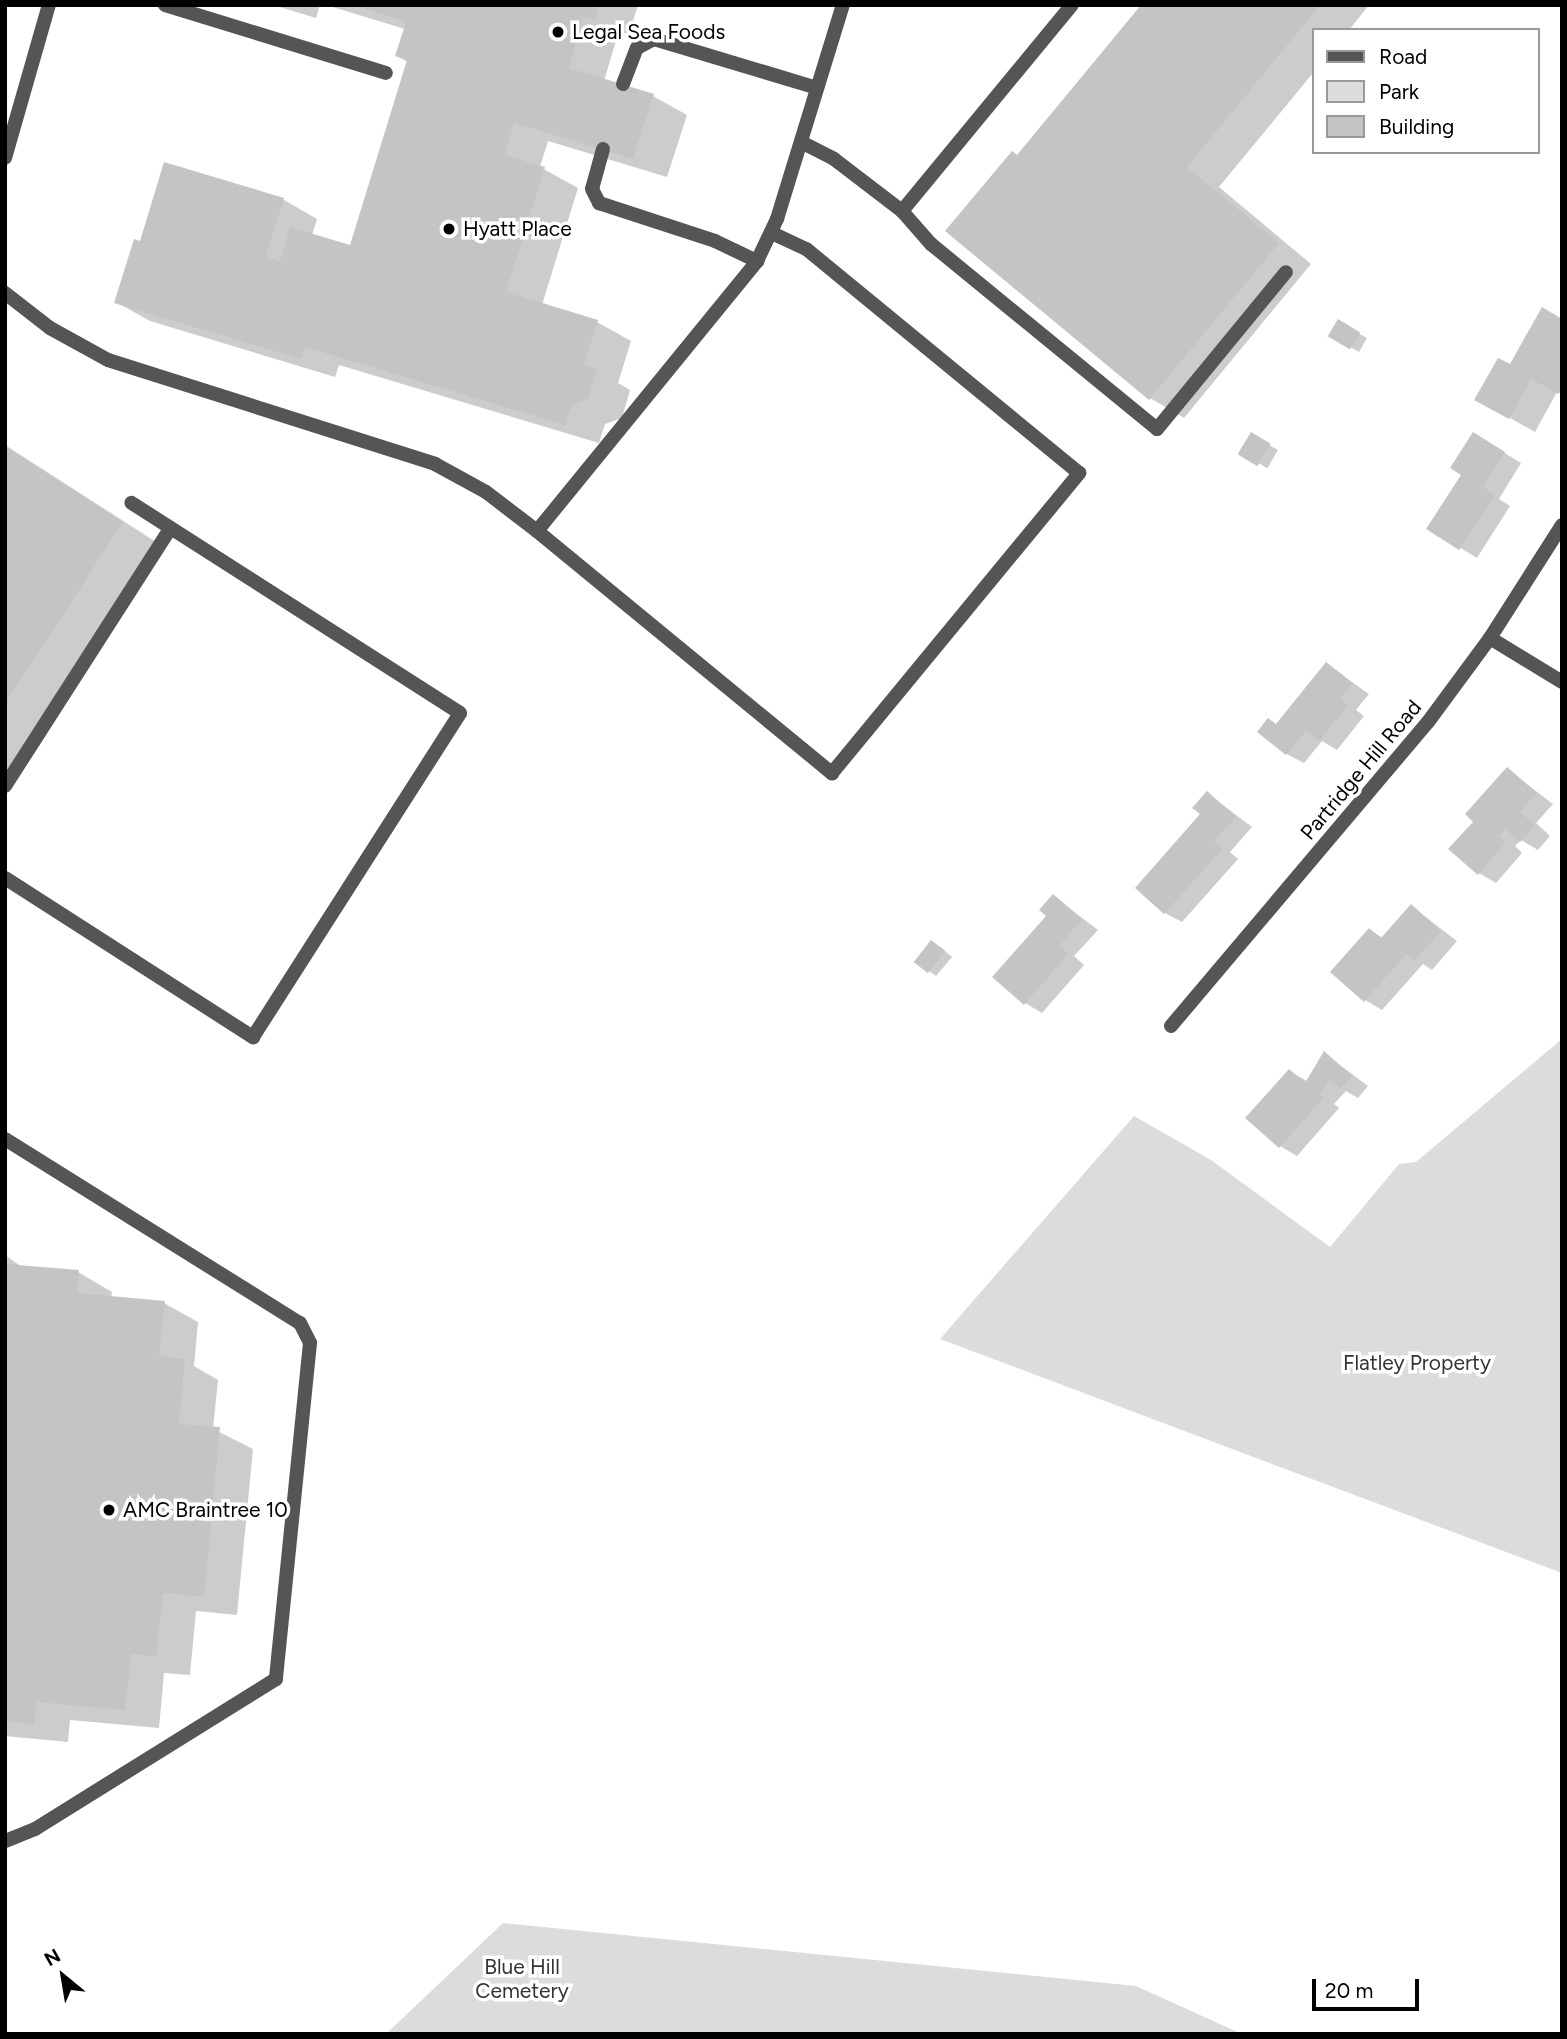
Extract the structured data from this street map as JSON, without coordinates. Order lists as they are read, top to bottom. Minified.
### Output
{"streets":{"street":["Partridge Hill Road"]},"parks":["Flatley Property","Blue Hill Cemetery"],"places":["Legal Sea Foods","Hyatt Place","AMC Braintree 10"],"legend":["Road","Park","Building"],"scale_bar":"20 m","north":"top left"}
